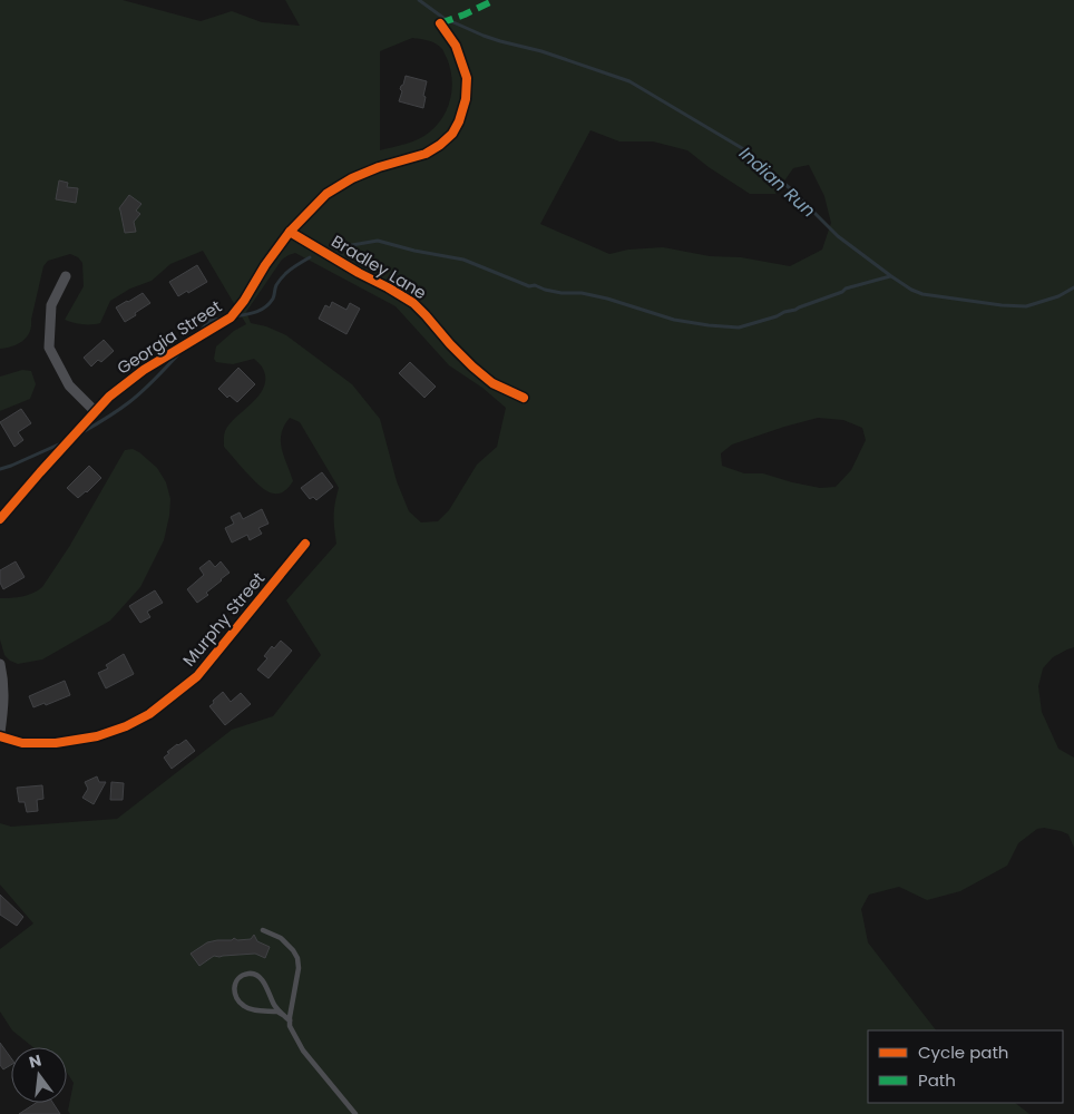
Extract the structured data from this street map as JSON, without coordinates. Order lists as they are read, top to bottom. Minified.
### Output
{"streets":{"street":["Bradley Lane","Georgia Street","Murphy Street"]},"crossings":[["Bradley Lane","Georgia Street"]],"water":["Indian Run"],"legend":["Cycle path","Path"],"north":"top"}
